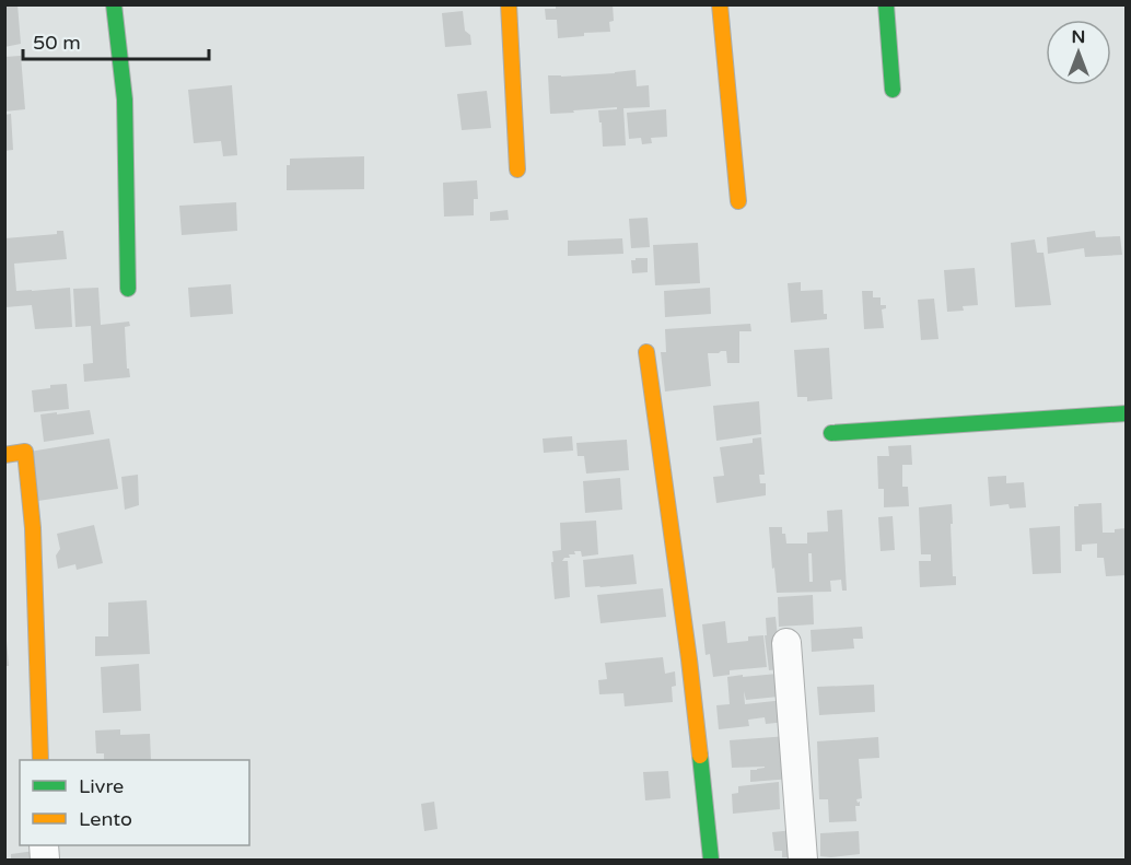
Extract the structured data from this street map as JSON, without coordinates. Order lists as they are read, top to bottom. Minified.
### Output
{"legend":["Livre","Lento"],"scale_bar":"50 m","north":"top"}
